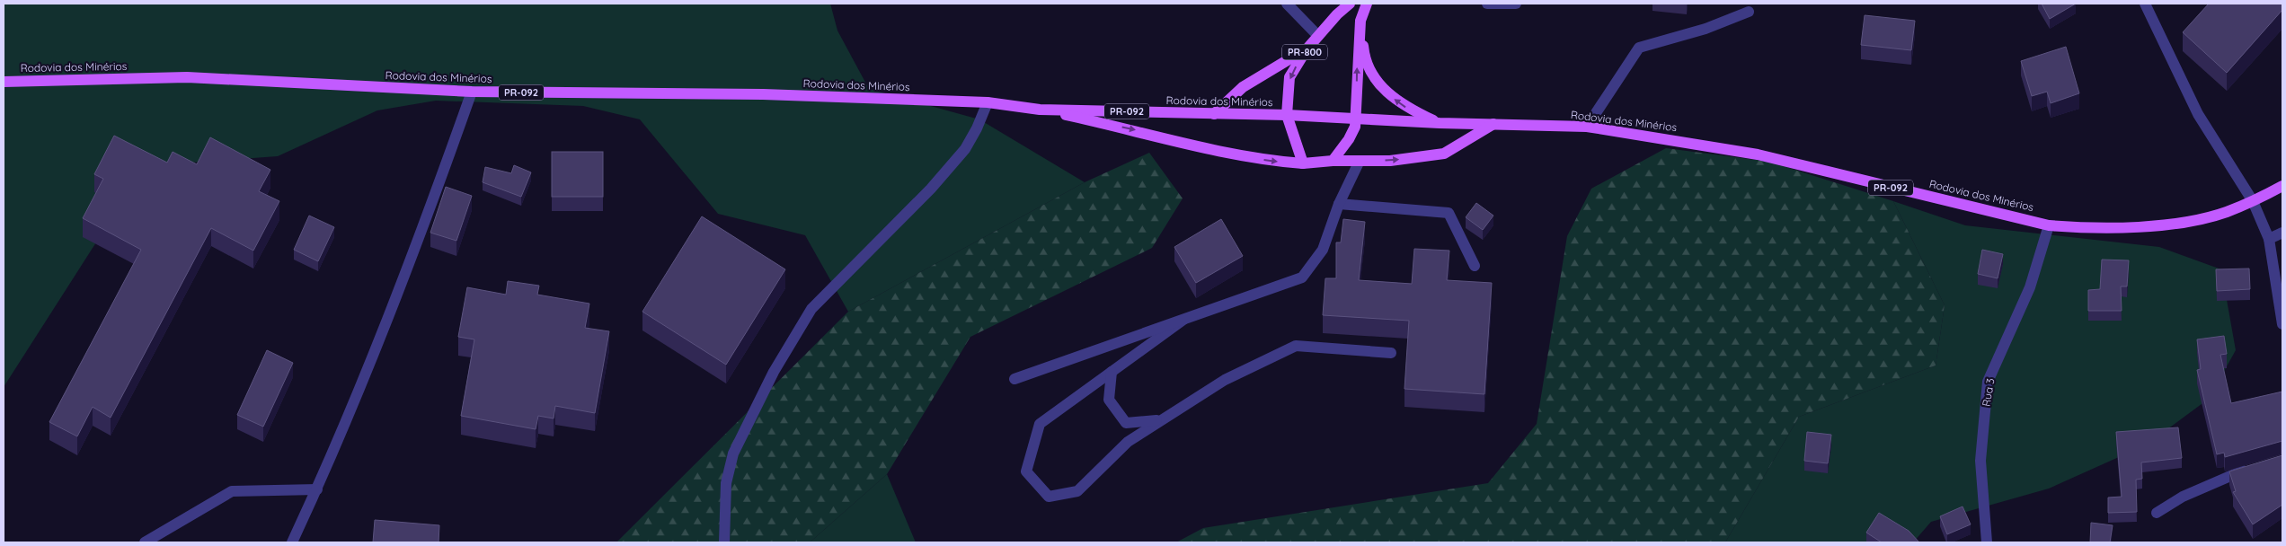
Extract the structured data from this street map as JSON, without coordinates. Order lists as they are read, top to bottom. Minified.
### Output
{"streets":{"main road":["PR-800","Rodovia dos Minérios","PR-092"],"street":["Rua 3"]},"crossings":[["PR-800","Rodovia dos Minérios"],["Rodovia dos Minérios","Rua 3"]]}
